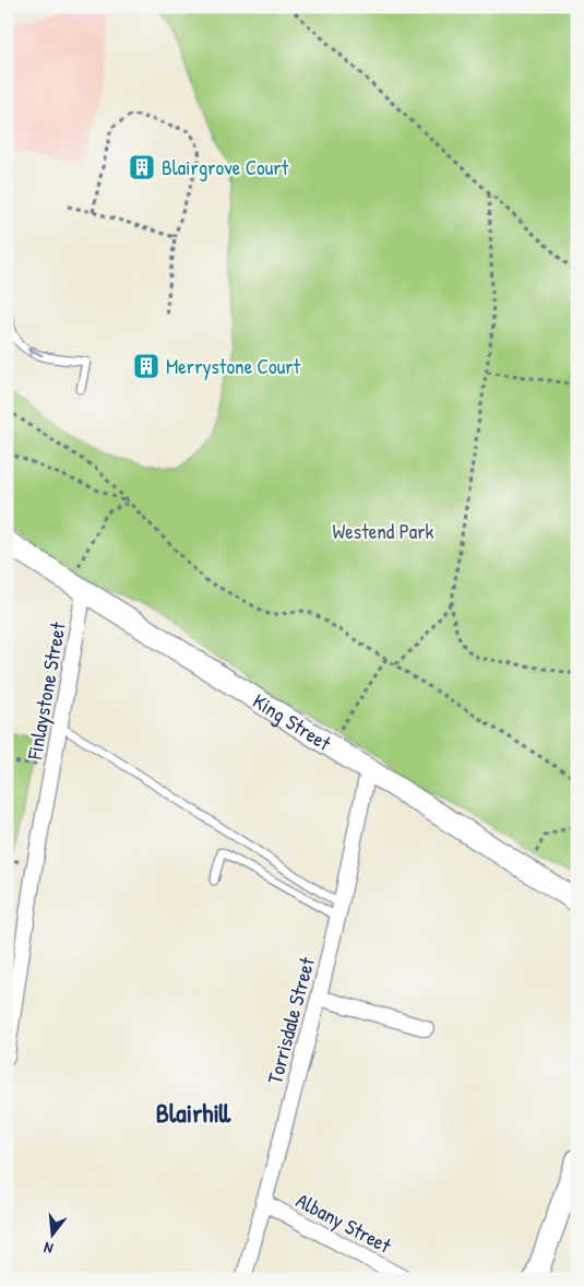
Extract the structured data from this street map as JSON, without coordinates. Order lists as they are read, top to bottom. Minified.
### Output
{"streets":{"street":["Finlaystone Street","King Street","Torrisdale Street","Albany Street"]},"crossings":[["Finlaystone Street","King Street"],["King Street","Torrisdale Street"],["Torrisdale Street","Albany Street"]],"districts":["Blairhill"],"parks":["Westend Park"],"places":{"building":["Blairgrove Court","Merrystone Court"]},"north":"bottom"}
